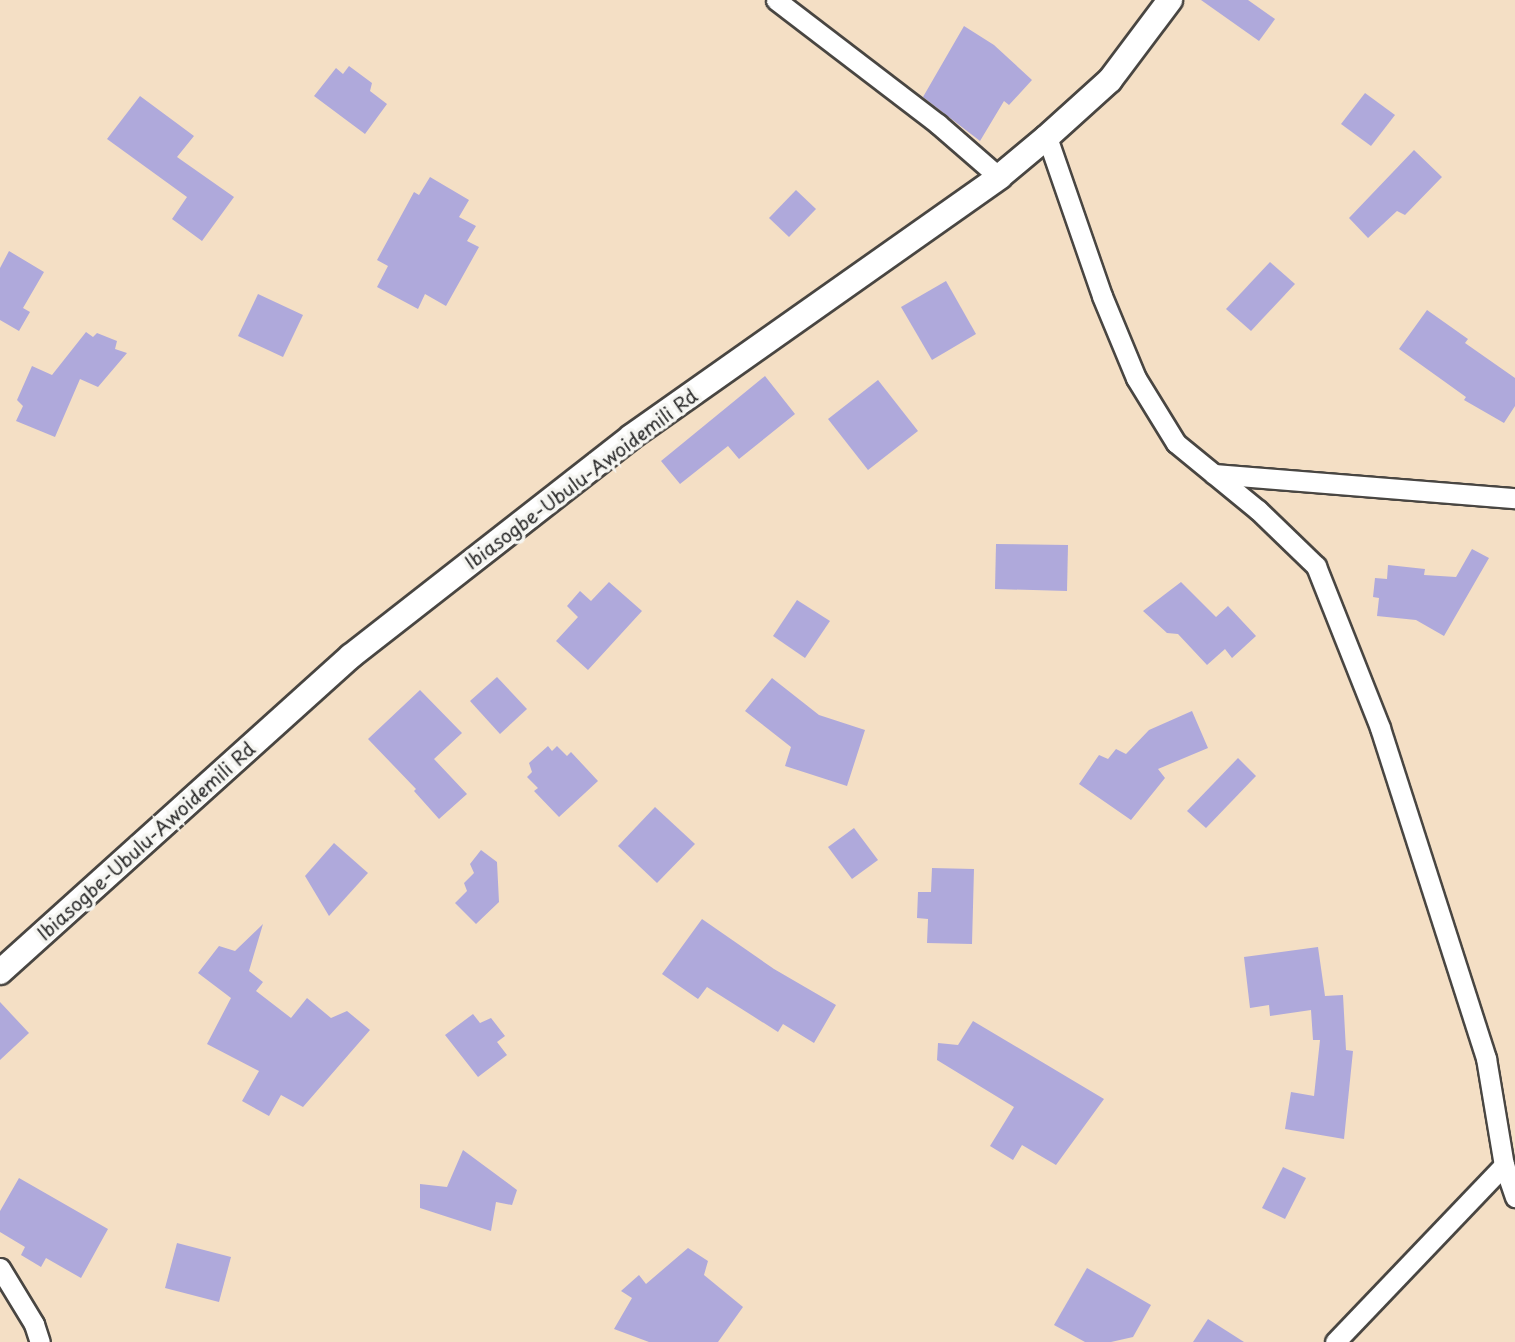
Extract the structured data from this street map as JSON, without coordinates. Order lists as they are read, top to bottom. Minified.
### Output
{"streets":{"street":["Ibiasogbe-Ubulu-Awoidemili Rd"]}}
